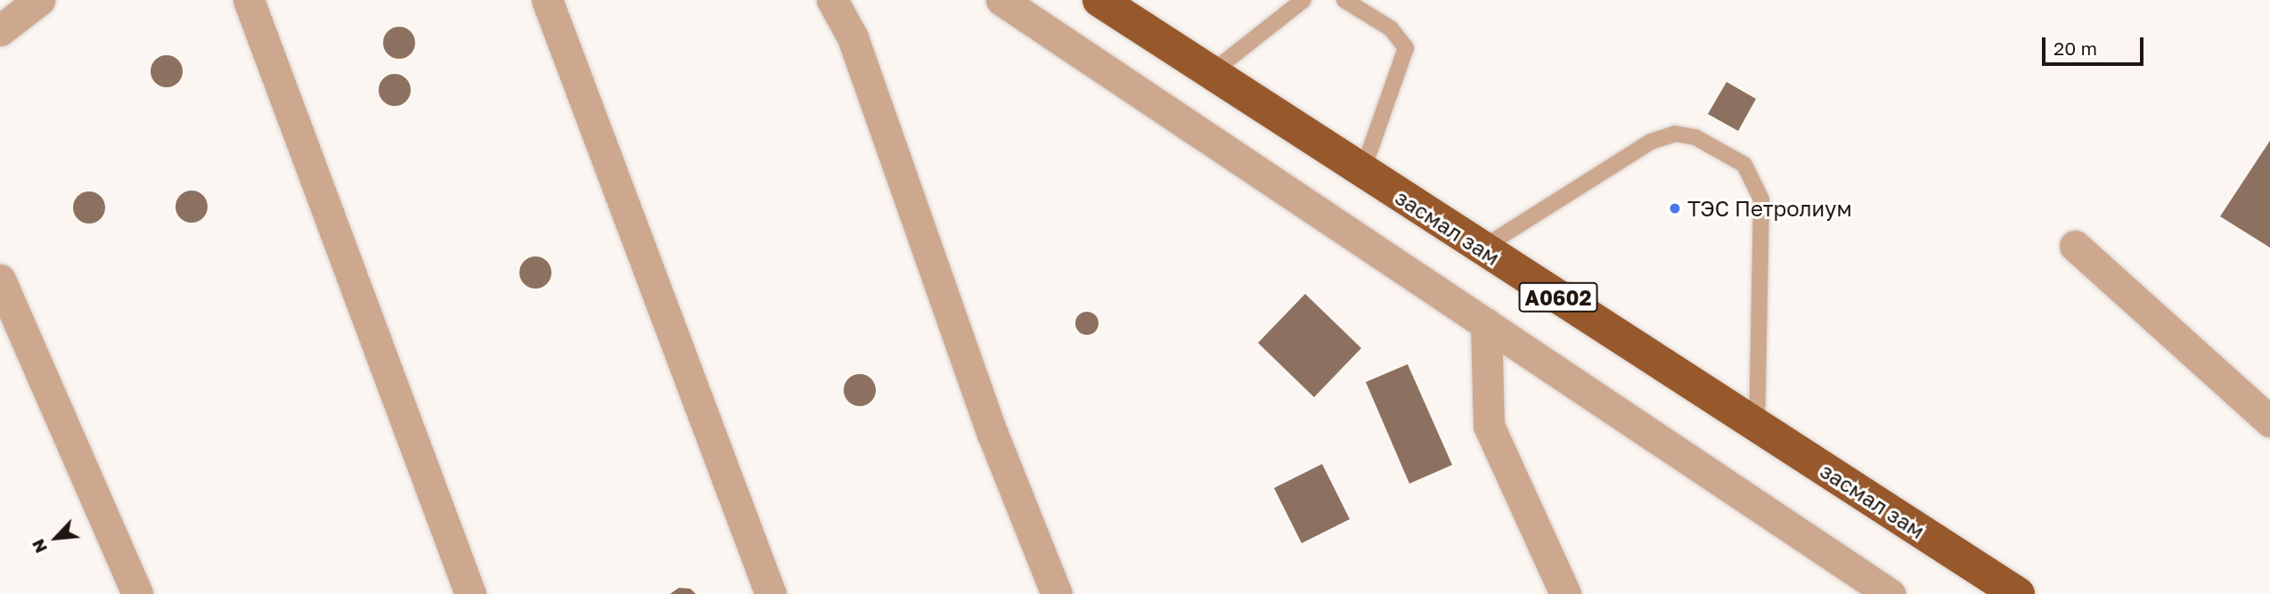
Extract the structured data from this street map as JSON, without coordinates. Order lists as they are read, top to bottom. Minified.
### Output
{"streets":{"highway":["засмал зам","A0602"]},"places":["ТЭС Петролиум"],"scale_bar":"20 m","north":"bottom left"}
